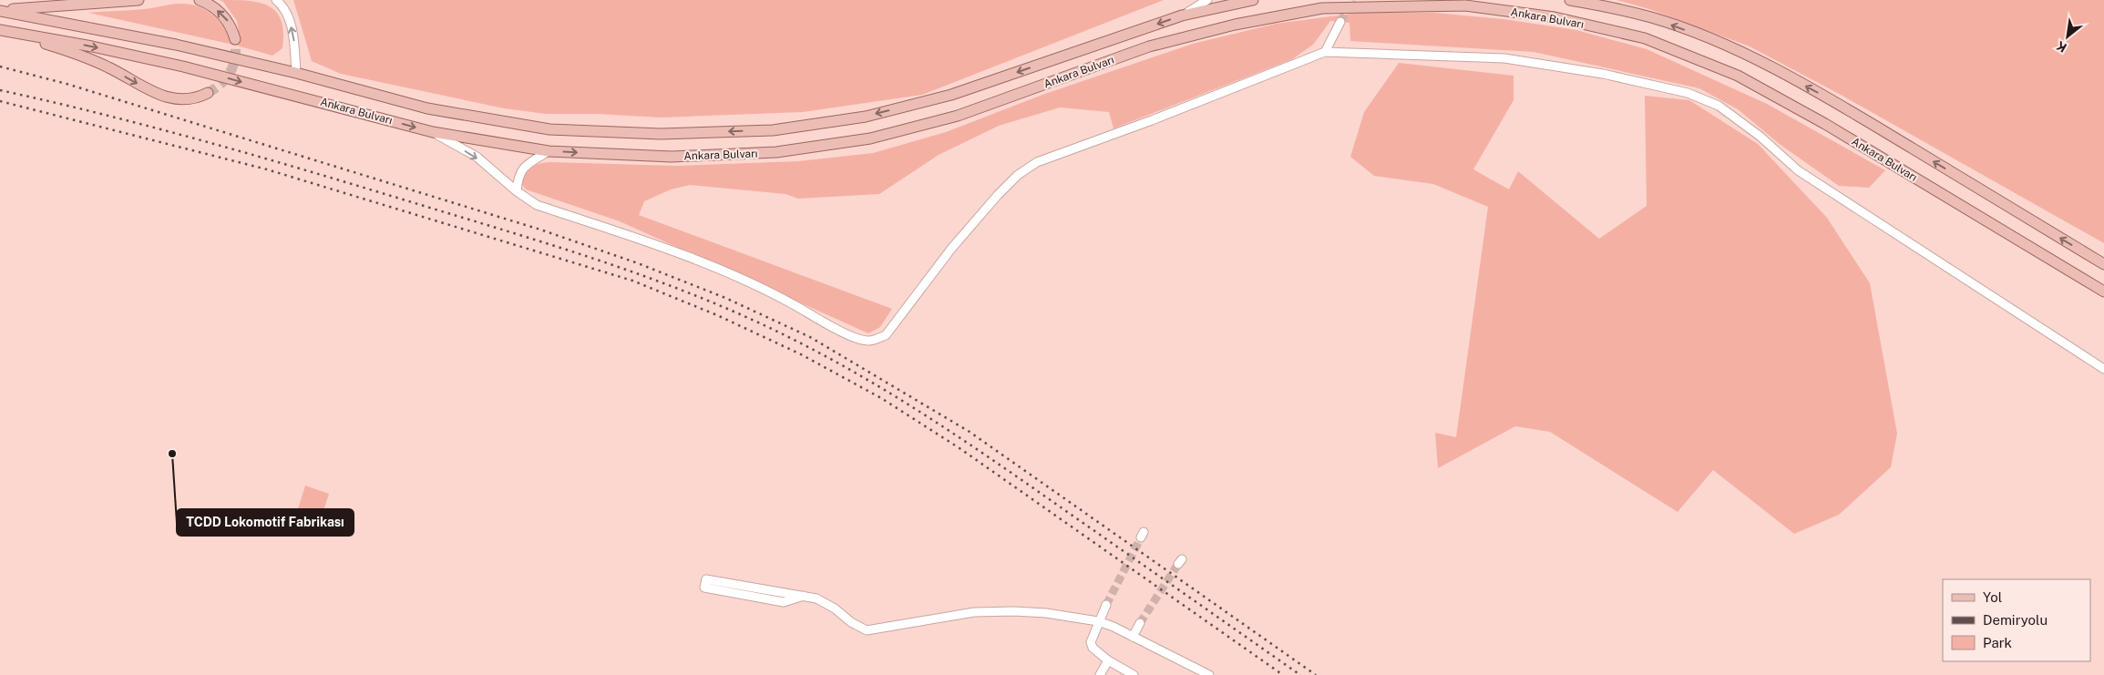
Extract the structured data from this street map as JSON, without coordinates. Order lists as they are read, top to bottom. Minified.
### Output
{"streets":{"main road":["Ankara Bulvarı"]},"places":["TCDD Lokomotif Fabrikası"],"legend":["Yol","Demiryolu","Park"],"north":"bottom left"}
